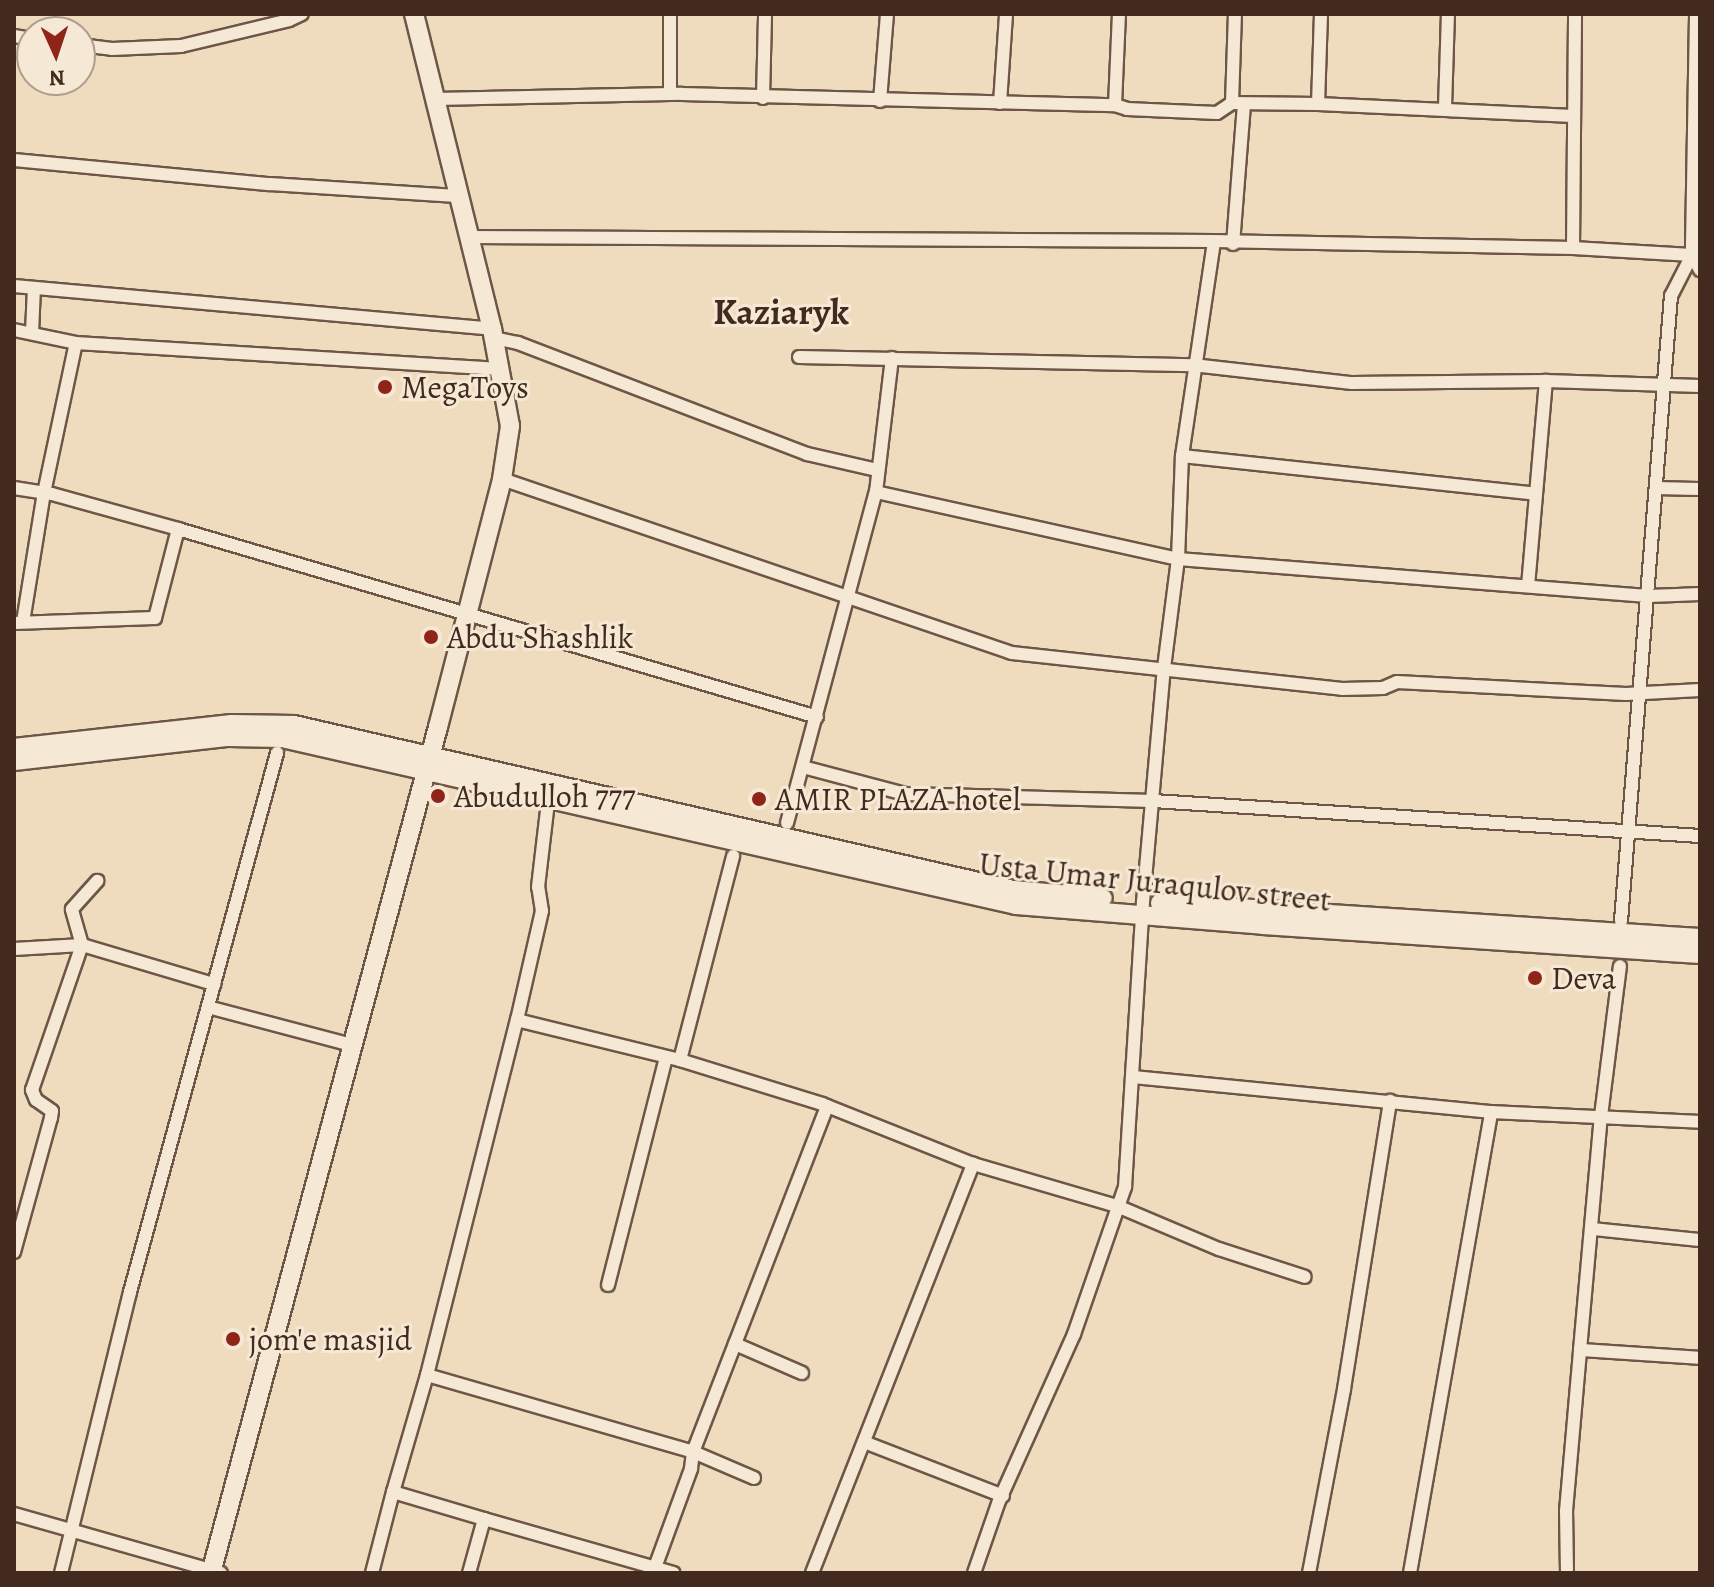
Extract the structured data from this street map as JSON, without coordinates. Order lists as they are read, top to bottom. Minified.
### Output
{"streets":{"main road":["Usta Umar Juraqulov street"]},"districts":["Kaziaryk"],"places":["MegaToys","Abdu Shashlik","Abudulloh 777","AMIR PLAZA hotel","Deva","jom'e masjid"],"north":"bottom"}
